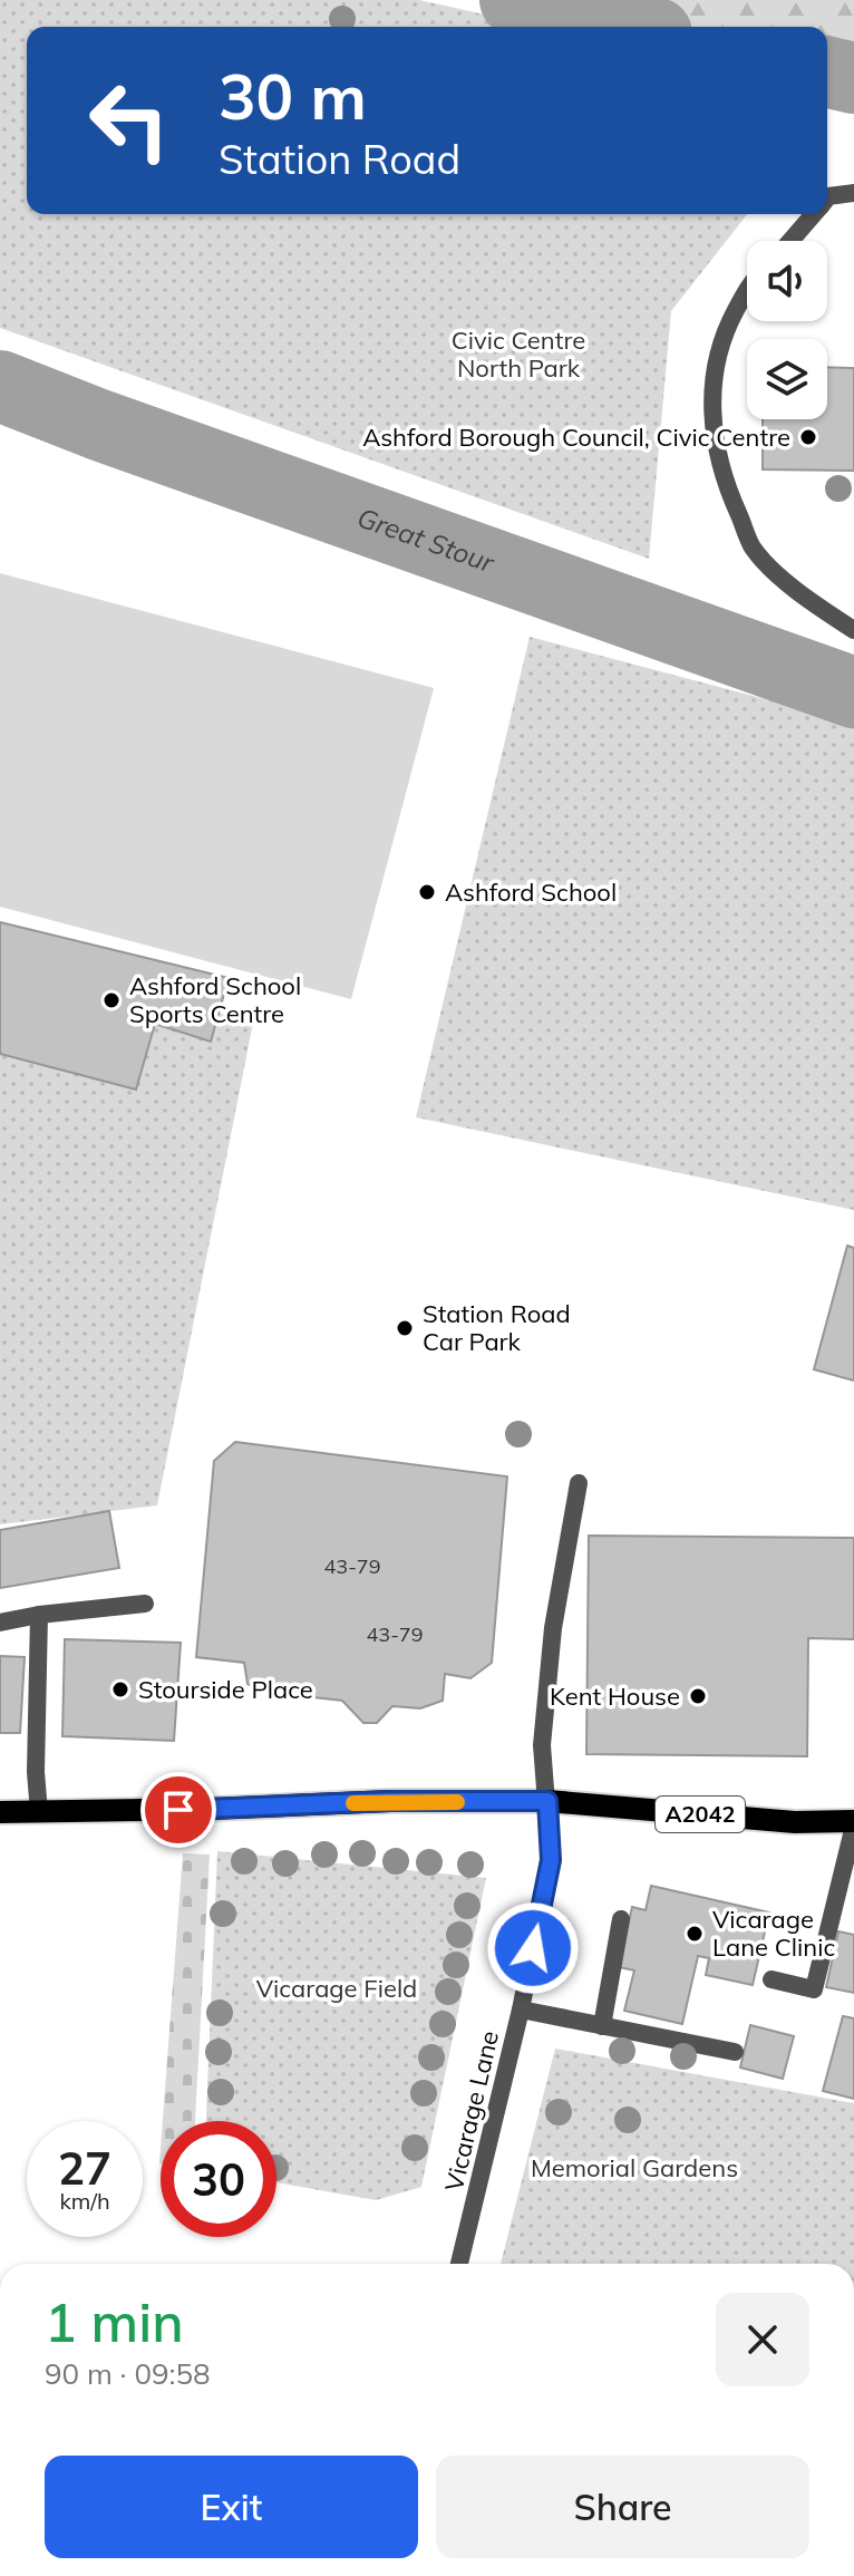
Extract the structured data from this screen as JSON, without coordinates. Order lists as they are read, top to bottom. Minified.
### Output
{"streets":{"main road":["A2042"],"street":["Vicarage Lane"]},"crossings":[["A2042","Vicarage Lane"]],"water":["Great Stour"],"parks":["Civic Centre North Park","Vicarage Field","Memorial Gardens"],"places":["Ashford Borough Council, Civic Centre","Ashford School","Ashford School Sports Centre","Station Road Car Park","Stourside Place","Kent House","Vicarage Lane Clinic"],"house_numbers":["43-79","43-79"],"page":{"turn":["30 m","Station Road"],"speed":"27 km/h","limit":"30","heading":["1 min","90 m · 09:58"],"buttons":["Exit","Share"]}}
